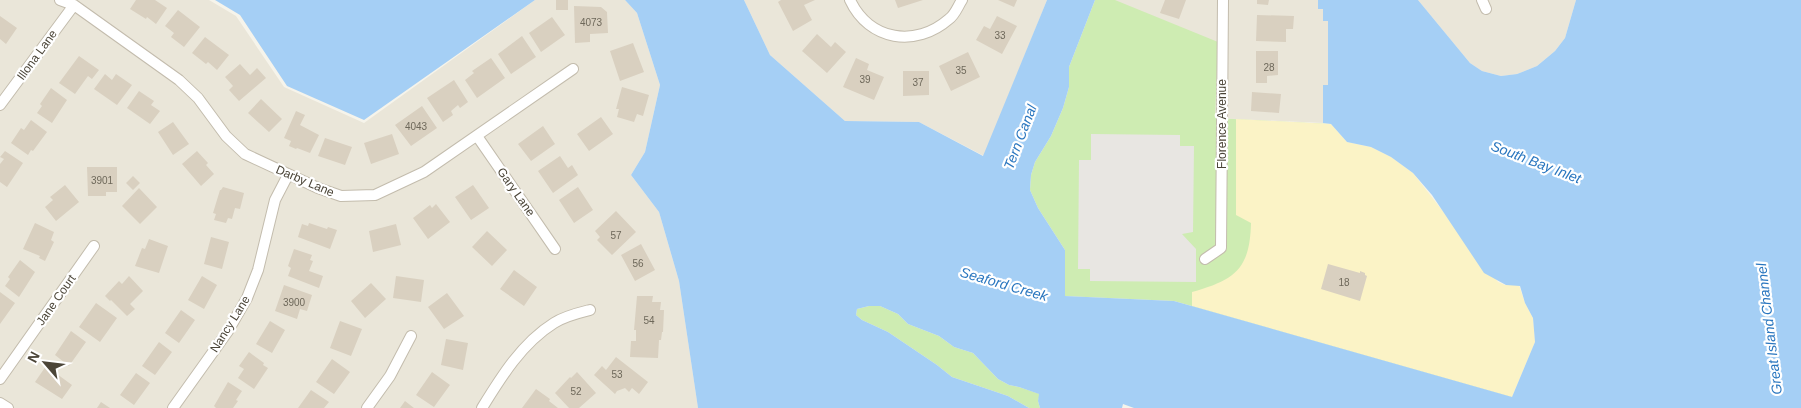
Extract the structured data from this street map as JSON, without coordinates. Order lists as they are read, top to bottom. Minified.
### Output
{"streets":{"street":["Illona Lane","Florence Avenue","Darby Lane","Gary Lane","Jane Court","Nancy Lane"]},"crossings":[["Illona Lane","Darby Lane"],["Darby Lane","Gary Lane"],["Darby Lane","Nancy Lane"]],"water":["Tern Canal","South Bay Inlet","Seaford Creek","Great Island Channel"],"house_numbers":["4073","33","28","35","39","37","4043","3901","57","56","18","3900","54","53","52"],"north":"top left"}
